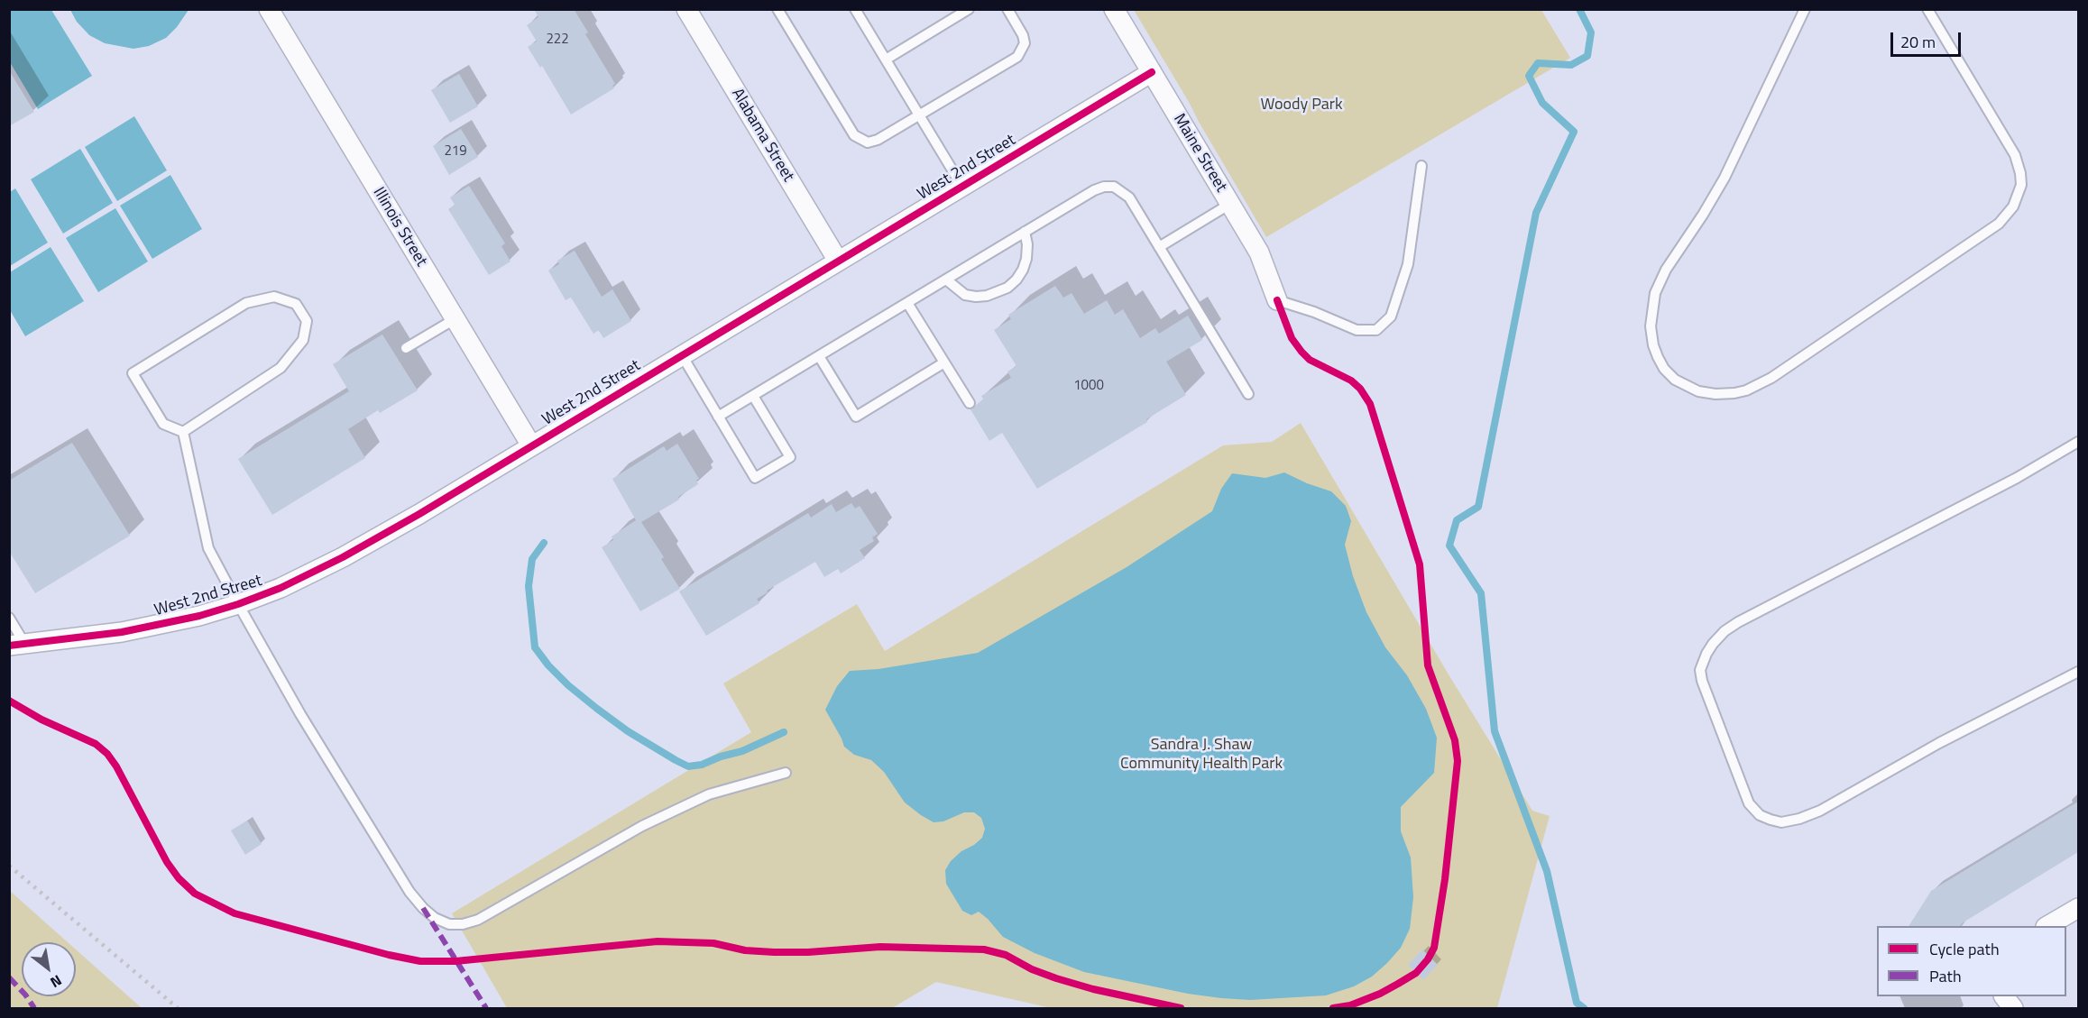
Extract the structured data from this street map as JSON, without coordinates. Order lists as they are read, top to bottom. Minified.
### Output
{"streets":{"street":["Alabama Street","Maine Street","West 2nd Street","Illinois Street"]},"crossings":[["Alabama Street","West 2nd Street"],["Maine Street","West 2nd Street"],["West 2nd Street","Illinois Street"]],"parks":["Woody Park","Sandra J. Shaw Community Health Park"],"house_numbers":["222","219","1000"],"legend":["Cycle path","Path"],"scale_bar":"20 m","north":"bottom right"}
